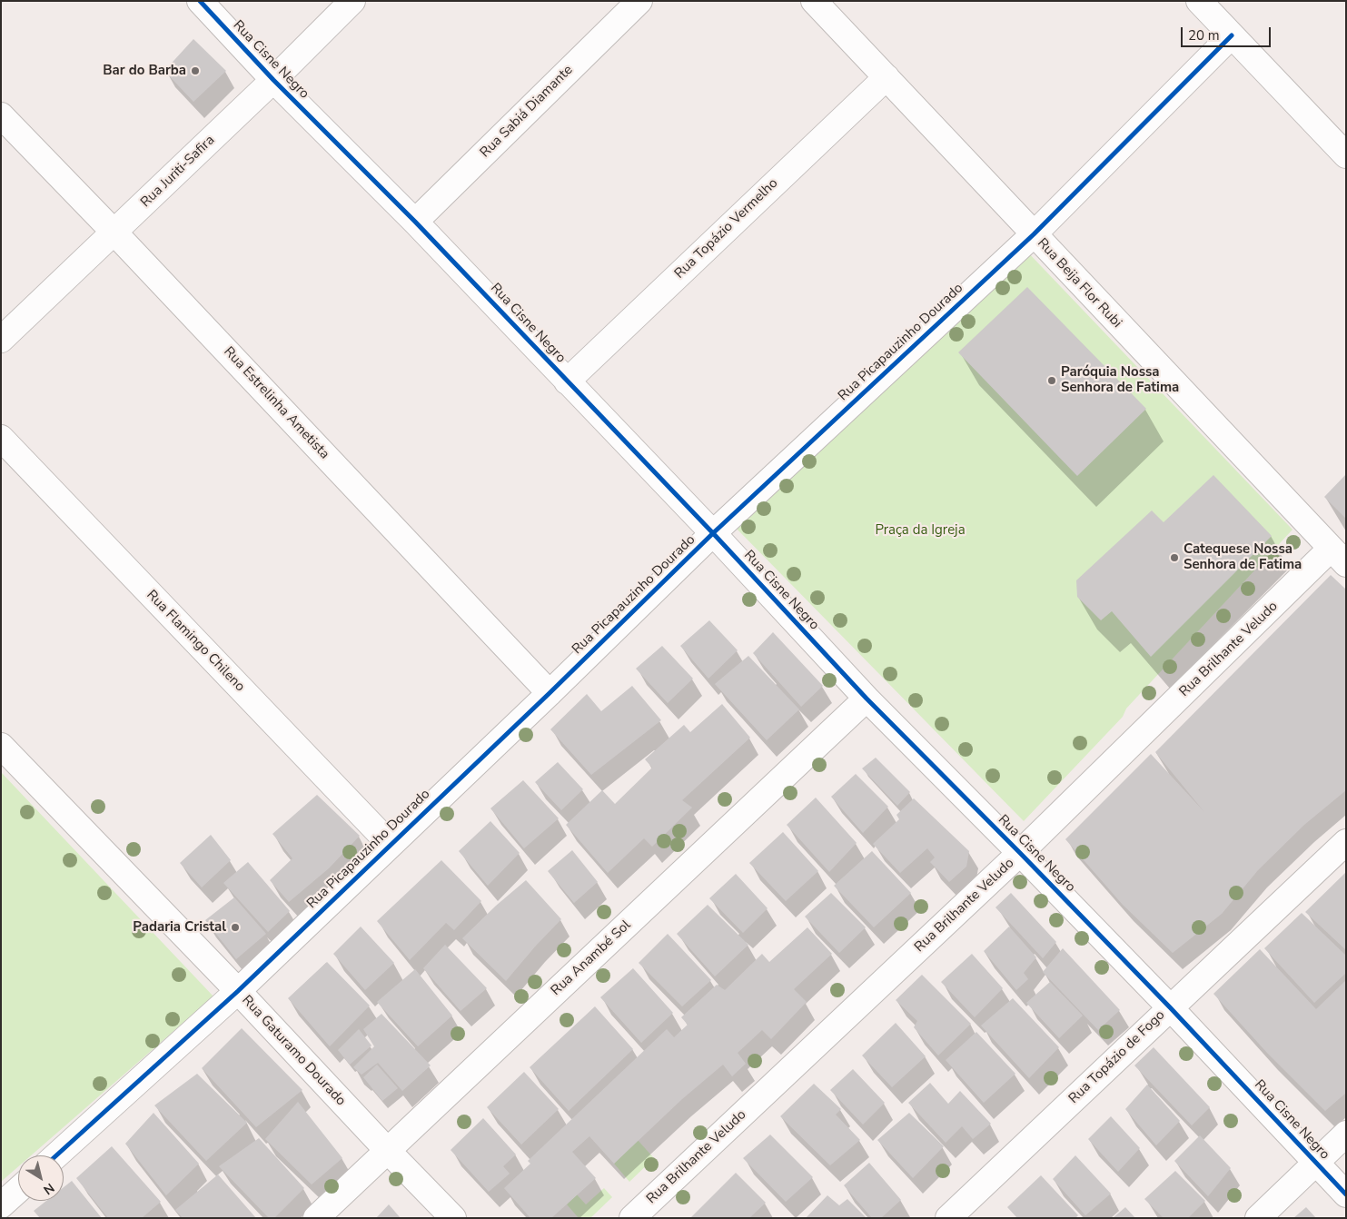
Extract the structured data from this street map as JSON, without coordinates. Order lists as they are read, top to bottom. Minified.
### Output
{"streets":{"street":["Rua Cisne Negro","Rua Sabiá Diamante","Rua Juriti-Safira","Rua Topázio Vermelho","Rua Beija Flor Rubi","Rua Picapauzinho Dourado","Rua Estrelinha Ametista","Rua Flamingo Chileno","Rua Brilhante Veludo","Rua Anambé Sol","Rua Gaturamo Dourado","Rua Topázio de Fogo"]},"crossings":[["Rua Cisne Negro","Rua Sabiá Diamante"],["Rua Cisne Negro","Rua Juriti-Safira"],["Rua Cisne Negro","Rua Topázio Vermelho"],["Rua Cisne Negro","Rua Picapauzinho Dourado"],["Rua Cisne Negro","Rua Brilhante Veludo"],["Rua Cisne Negro","Rua Anambé Sol"],["Rua Cisne Negro","Rua Topázio de Fogo"],["Rua Juriti-Safira","Rua Estrelinha Ametista"],["Rua Topázio Vermelho","Rua Beija Flor Rubi"],["Rua Beija Flor Rubi","Rua Picapauzinho Dourado"],["Rua Beija Flor Rubi","Rua Brilhante Veludo"],["Rua Picapauzinho Dourado","Rua Estrelinha Ametista"],["Rua Picapauzinho Dourado","Rua Flamingo Chileno"],["Rua Picapauzinho Dourado","Rua Gaturamo Dourado"],["Rua Anambé Sol","Rua Gaturamo Dourado"]],"parks":["Praça da Igreja"],"places":["Bar do Barba","Paróquia Nossa Senhora de Fatima","Catequese Nossa Senhora de Fatima","Padaria Cristal"],"scale_bar":"20 m","north":"bottom right"}
